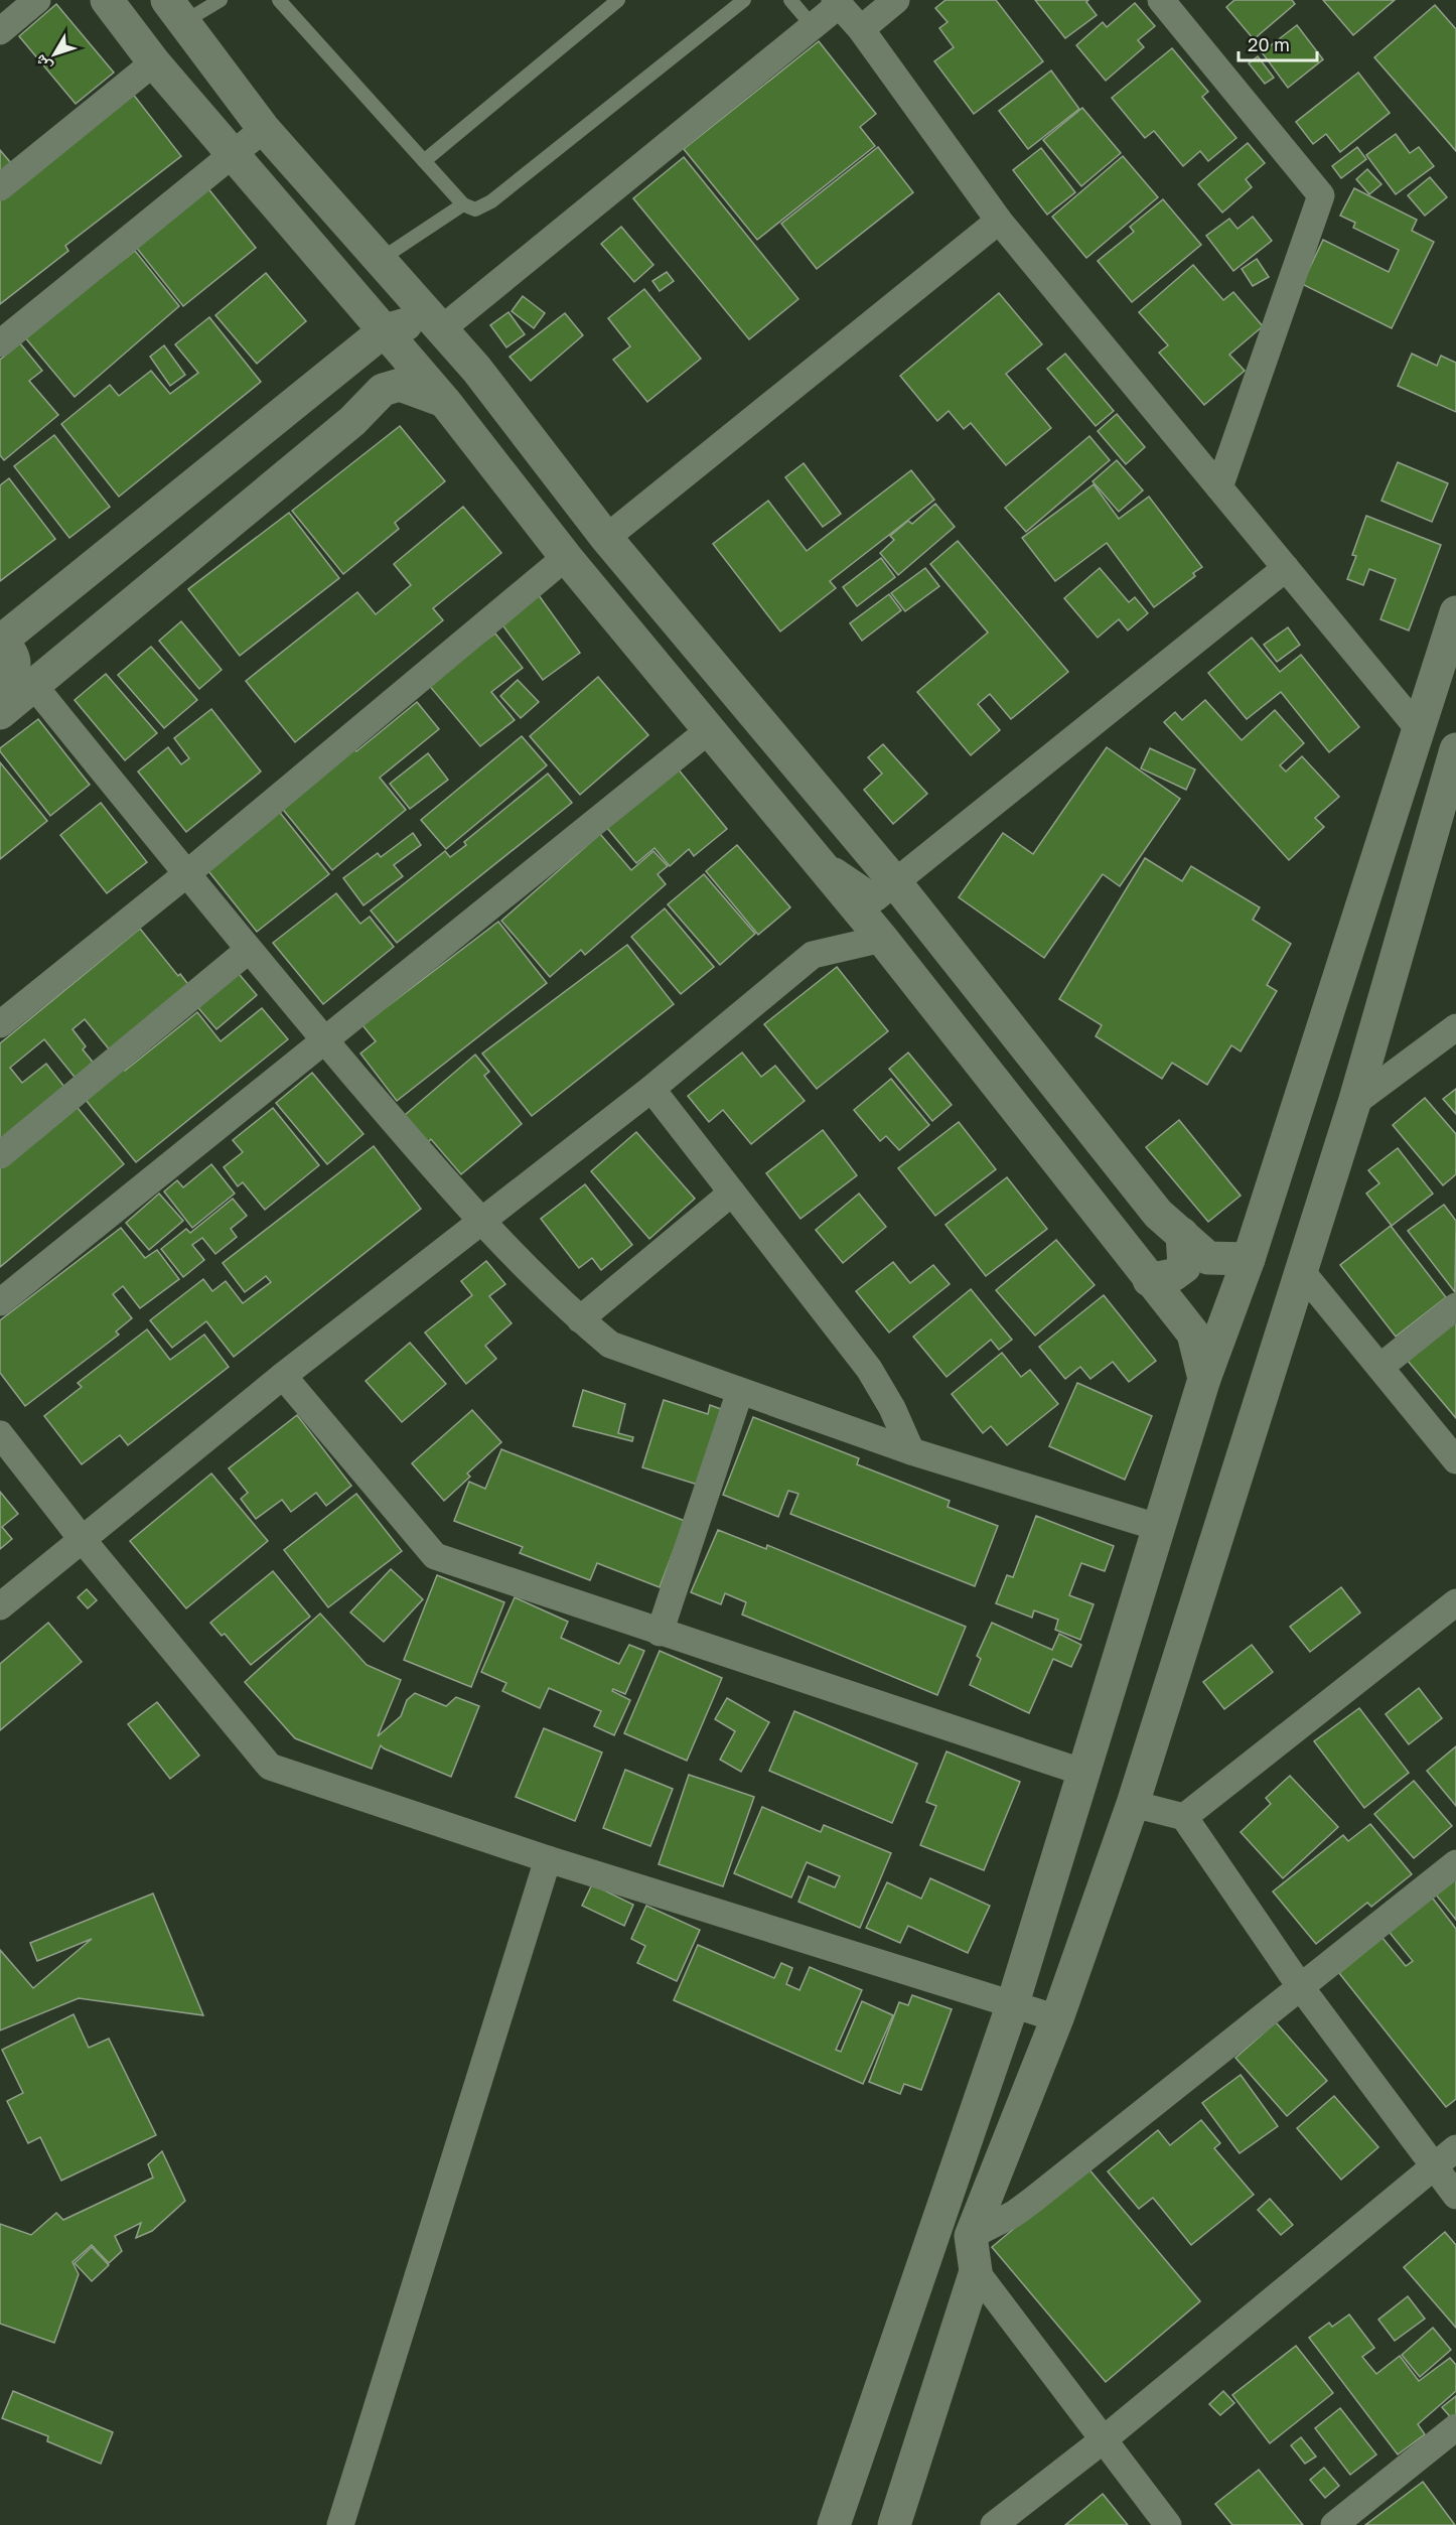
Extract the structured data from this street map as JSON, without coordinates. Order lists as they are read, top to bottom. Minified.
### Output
{"scale_bar":"20 m","north":"bottom left"}
